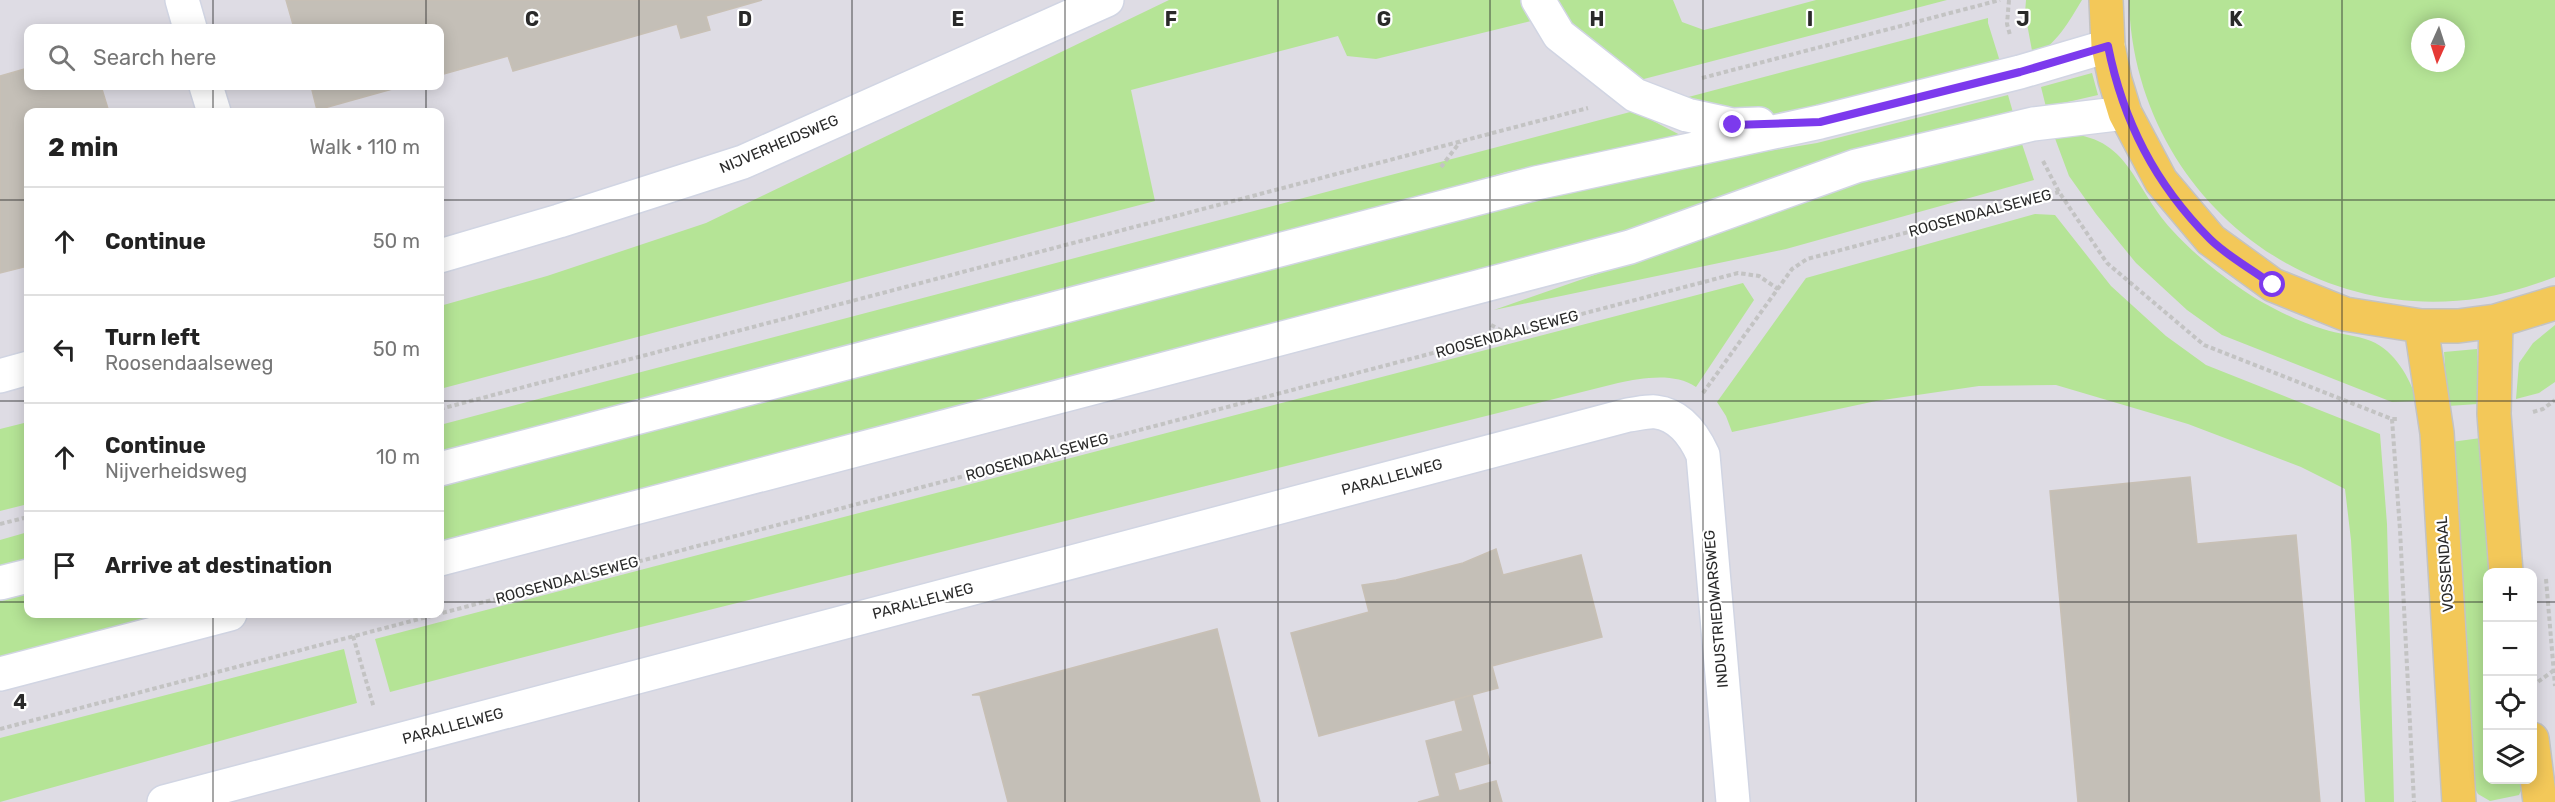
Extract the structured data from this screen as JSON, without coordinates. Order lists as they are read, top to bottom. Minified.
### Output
{"streets":{"main road":["VOSSENDAAL"],"street":["NIJVERHEIDSWEG","PARALLELWEG","INDUSTRIEDWARSWEG"],"path":["ROOSENDAALSEWEG"]},"crossings":[["PARALLELWEG","INDUSTRIEDWARSWEG"]],"north":"bottom","page":{"search":"Search here","heading":["2 min","Walk · 110 m"],"list":[["Continue","50 m"],["Turn left","Roosendaalseweg","50 m"],["Continue","Nijverheidsweg","10 m"],"Arrive at destination"],"map_buttons":["+","−"]},"grid":{"columns":["C","D","E","F","G","H","I","J","K"],"rows":["4"]}}
